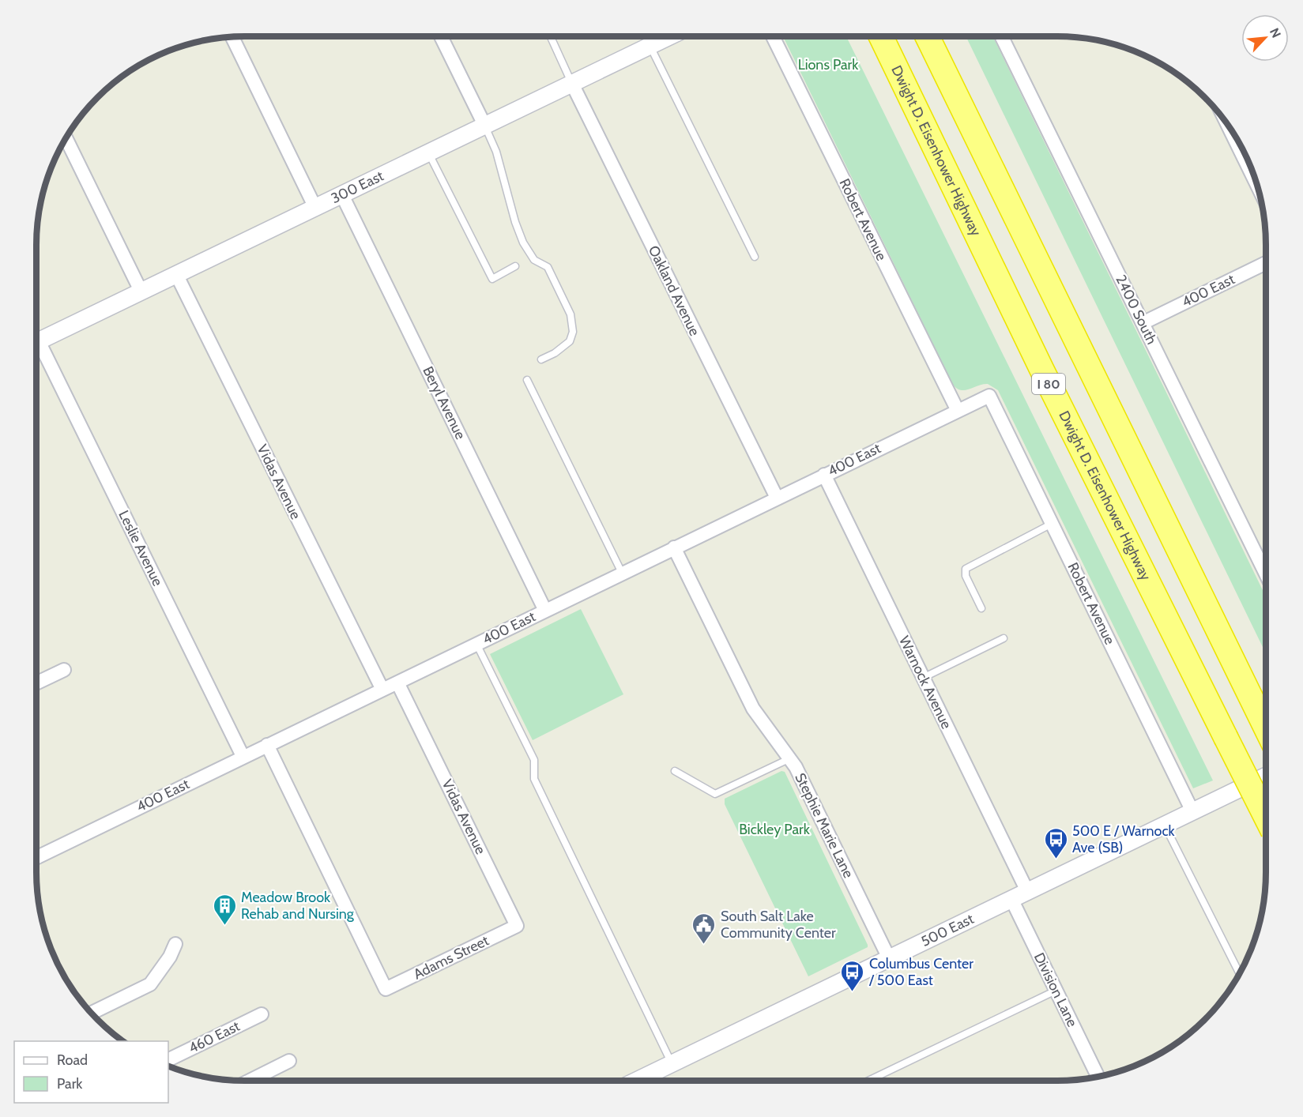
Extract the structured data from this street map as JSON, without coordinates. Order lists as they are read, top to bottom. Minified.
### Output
{"streets":{"highway":["Dwight D. Eisenhower Highway","I 80"],"street":["300 East","Robert Avenue","Oakland Avenue","400 East","2400 South","Beryl Avenue","Vidas Avenue","Leslie Avenue","Warnock Avenue","Stephie Marie Lane","500 East","Adams Street","Division Lane","460 East"]},"crossings":[["300 East","Oakland Avenue"],["300 East","Beryl Avenue"],["300 East","Vidas Avenue"],["Robert Avenue","400 East"],["Robert Avenue","500 East"],["Oakland Avenue","400 East"],["400 East","2400 South"],["400 East","Beryl Avenue"],["400 East","Vidas Avenue"],["400 East","Leslie Avenue"],["400 East","Warnock Avenue"],["400 East","Stephie Marie Lane"],["400 East","Adams Street"],["Vidas Avenue","Adams Street"],["Warnock Avenue","500 East"],["Stephie Marie Lane","500 East"],["500 East","Division Lane"]],"parks":["Lions Park","Bickley Park"],"places":{"bus stop":["500 E / Warnock Ave (SB)","Columbus Center / 500 East"],"building":["Meadow Brook Rehab and Nursing"],"public building":["South Salt Lake Community Center"]},"legend":["Road","Park"],"north":"top right"}
